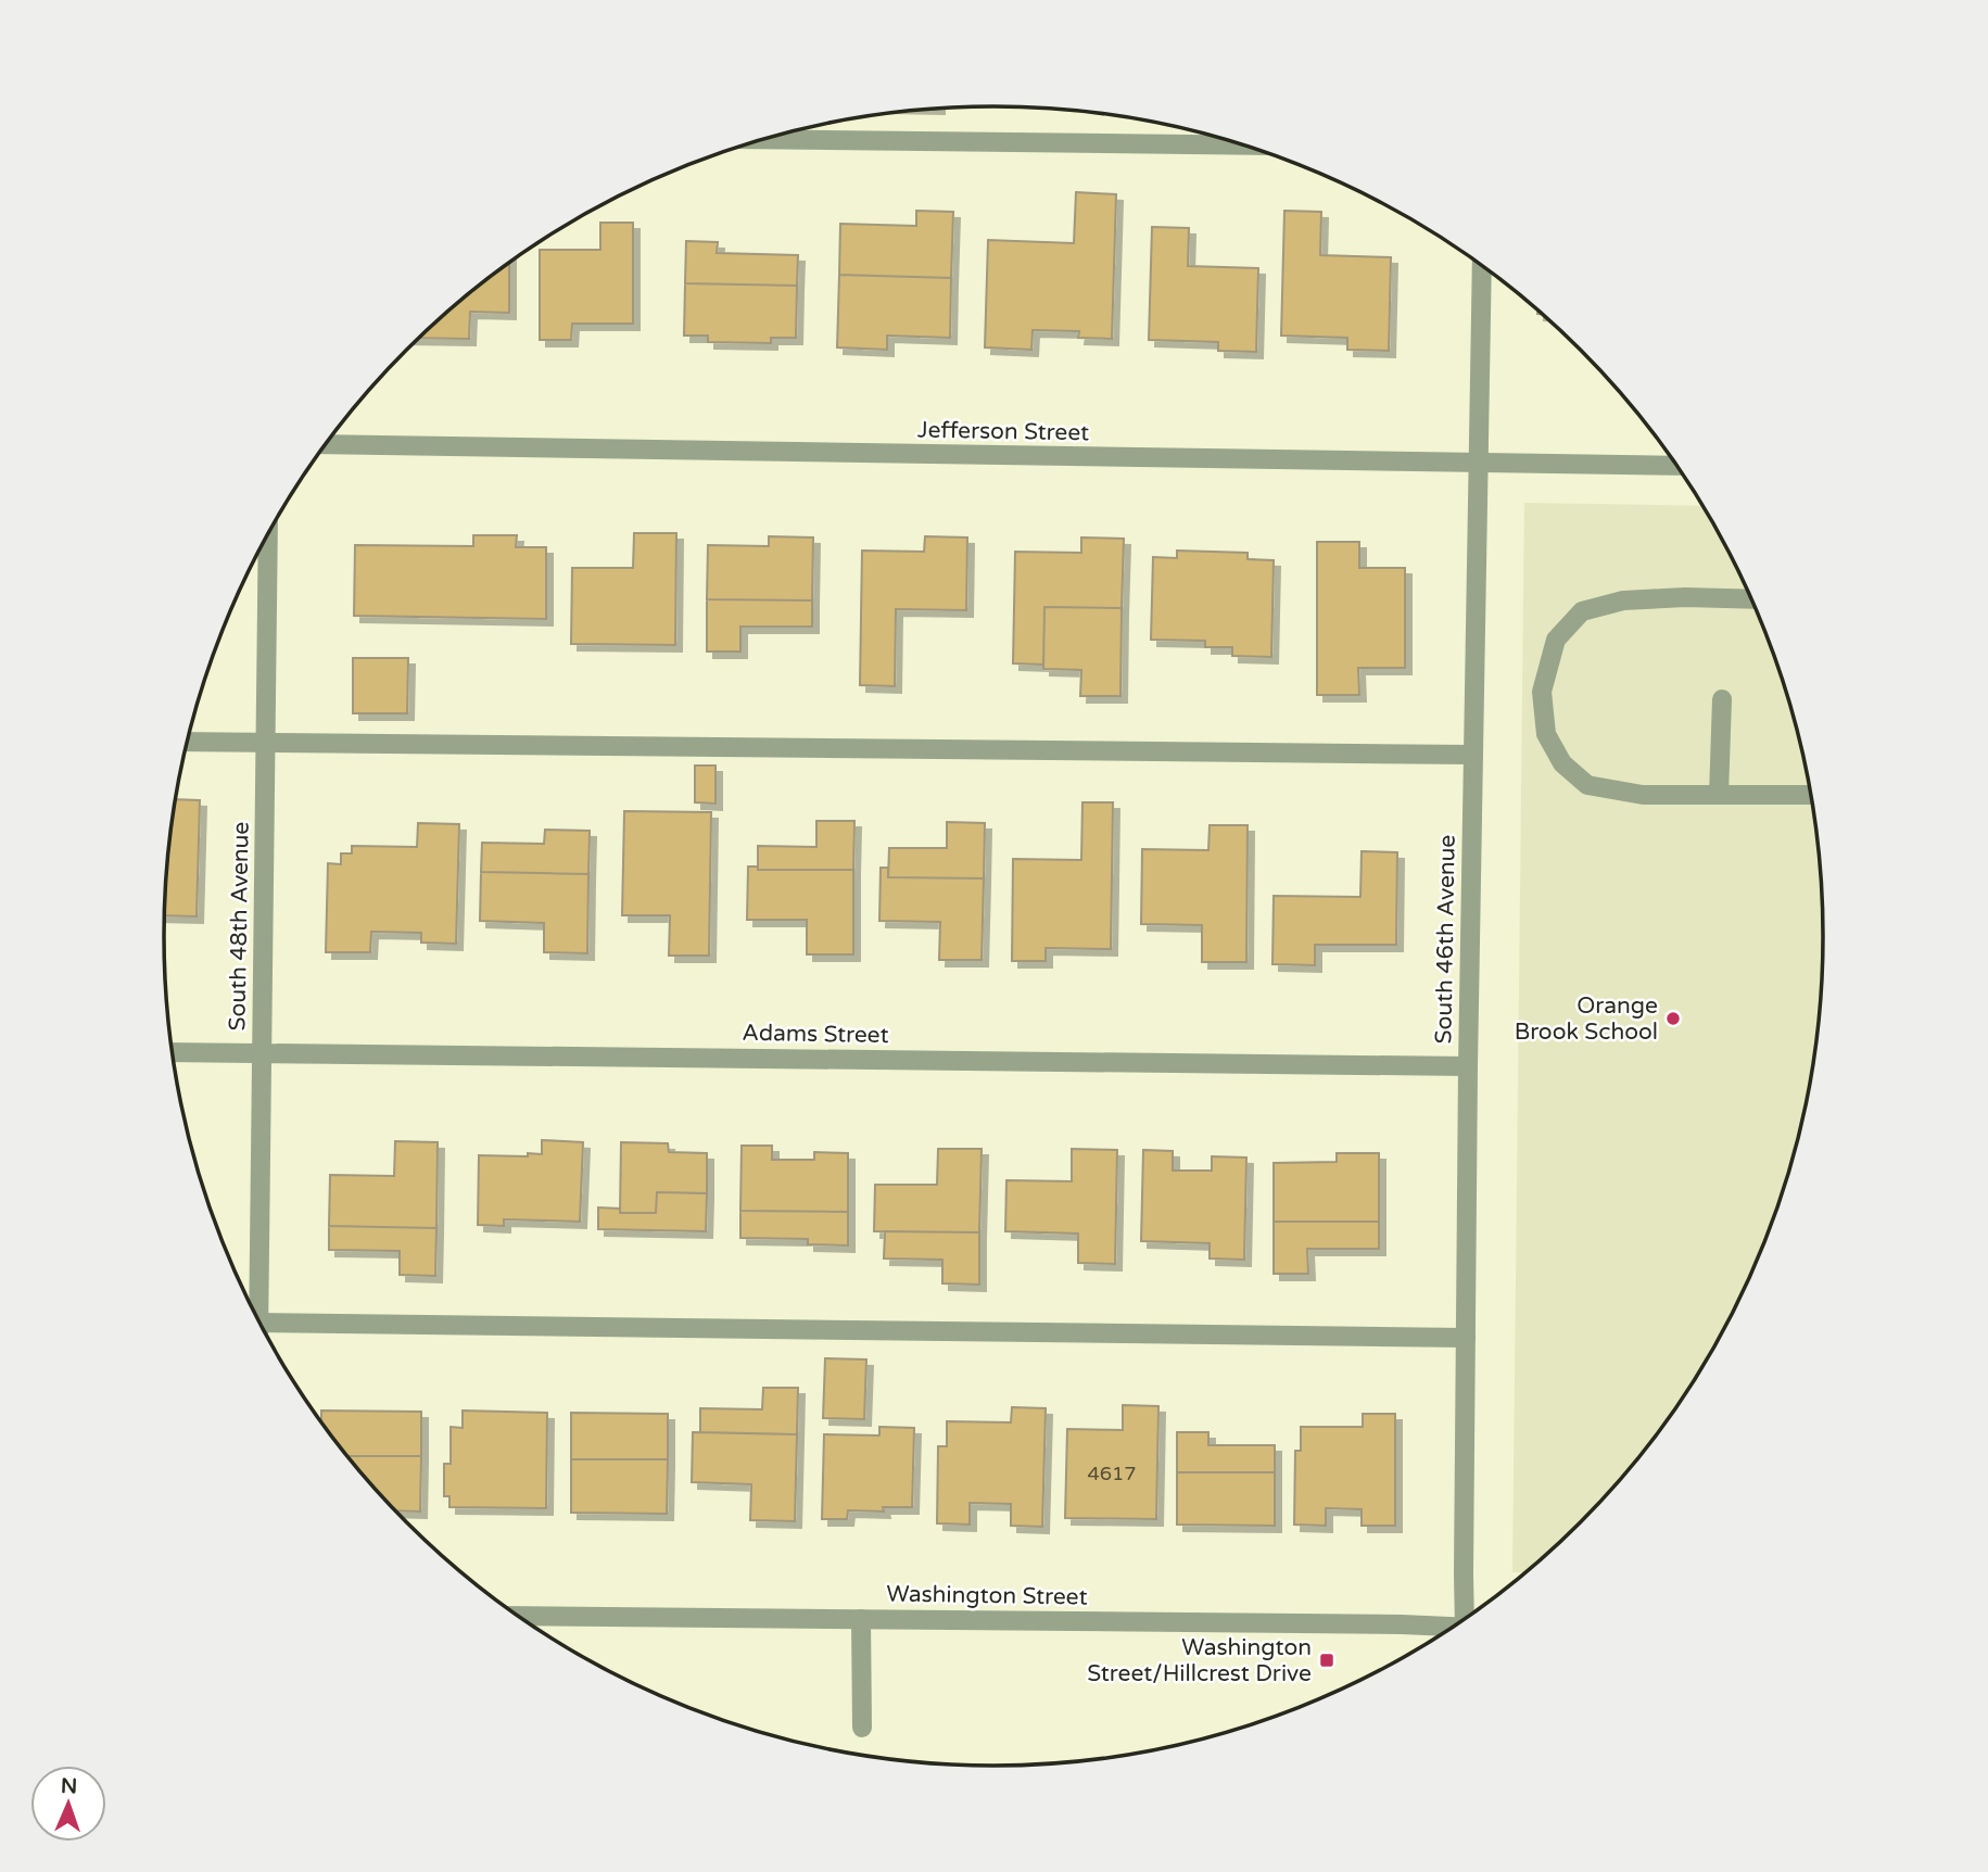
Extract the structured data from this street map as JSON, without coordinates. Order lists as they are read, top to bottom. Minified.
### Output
{"streets":{"street":["Jefferson Street","South 48th Avenue","South 46th Avenue","Adams Street","Washington Street"]},"crossings":[["Jefferson Street","South 46th Avenue"],["South 48th Avenue","Adams Street"],["South 46th Avenue","Adams Street"]],"places":{"other":["Orange Brook School"],"transit":["Washington Street/Hillcrest Drive"]},"house_numbers":["4617"],"north":"top"}
